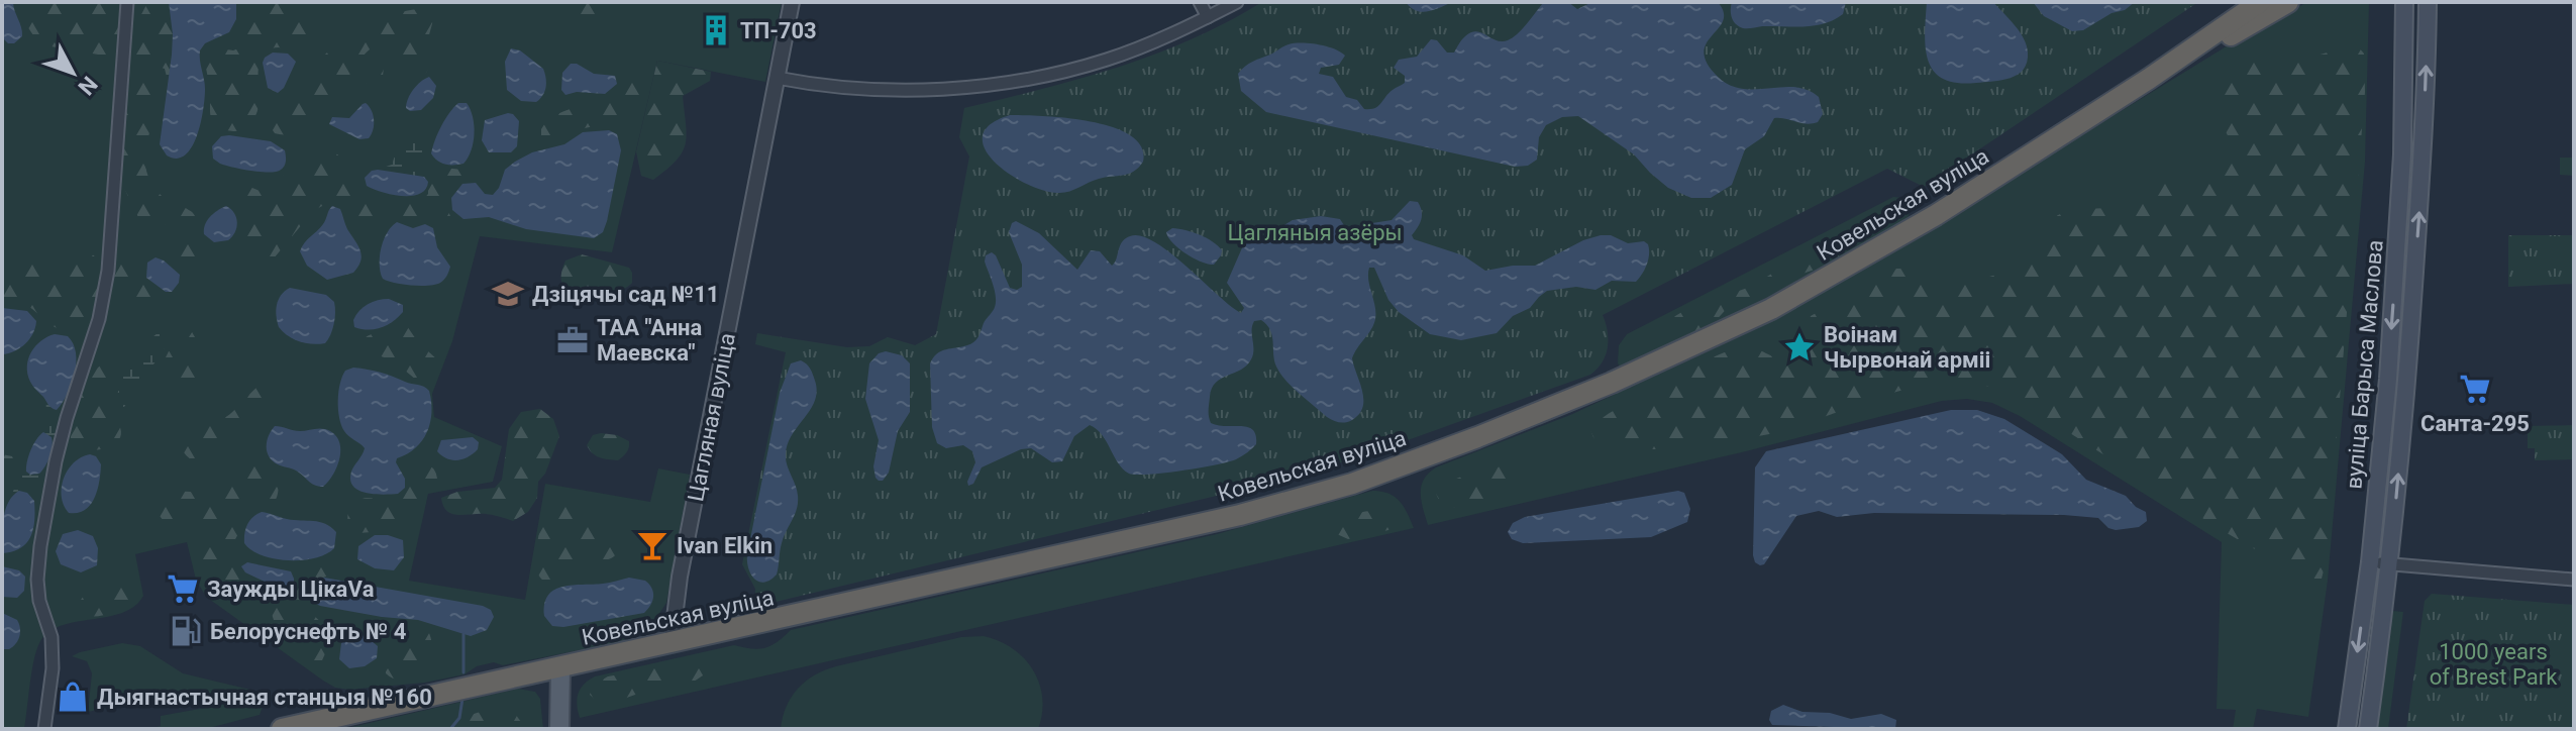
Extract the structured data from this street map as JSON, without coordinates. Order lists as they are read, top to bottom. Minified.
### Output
{"streets":{"highway":["Ковельская вуліца"],"main road":["вуліца Барыса Маслова"],"street":["Цагляная вуліца"]},"crossings":[["Ковельская вуліца","Цагляная вуліца"]],"parks":["Цагляныя азёры","1000 years of Brest Park"],"places":{"building":["ТП-703"],"school or university":["Дзіцячы сад №11"],"office":["ТАА \"Анна Маевска\""],"place":["Воінам Чырвонай арміі"],"supermarket":["Санта-295","Заужды ЦікаVа"],"bar":["Ivan Elkin"],"fuel station":["Белоруснефть № 4"],"shop":["Дыягнастычная станцыя №160"]},"north":"bottom right"}
